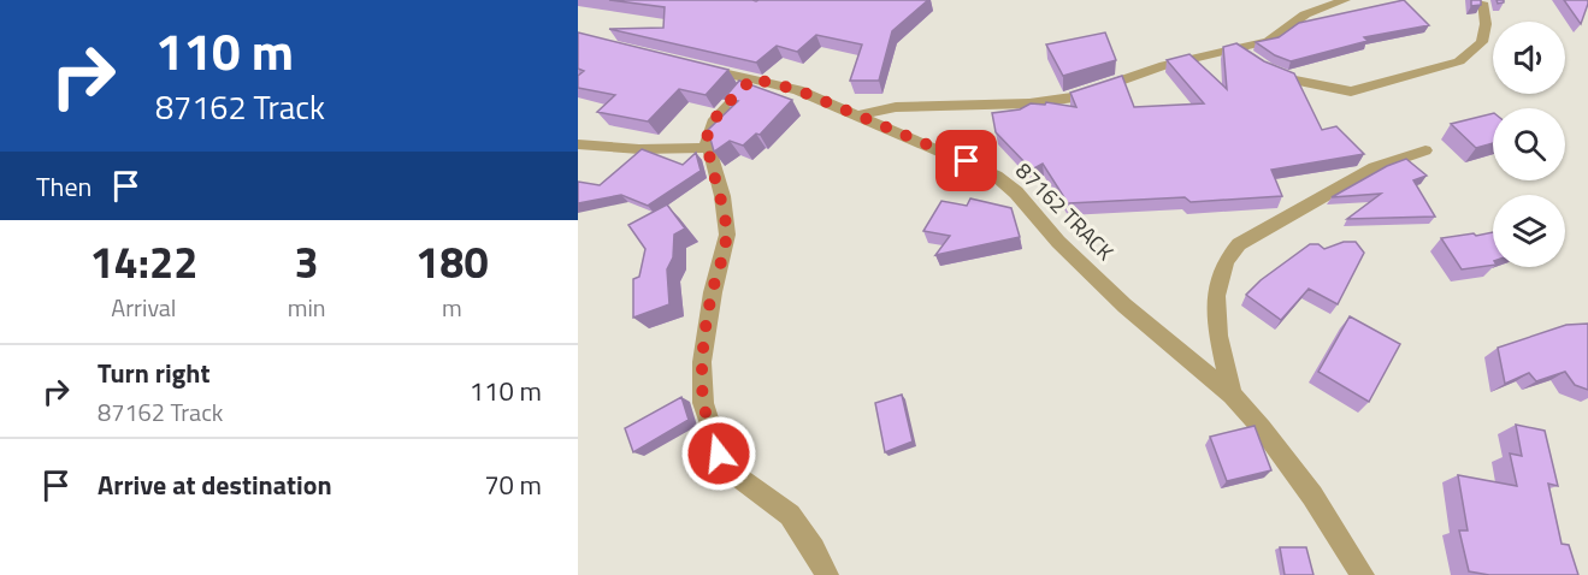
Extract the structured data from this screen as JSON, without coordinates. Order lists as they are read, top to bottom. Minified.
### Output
{"streets":{"street":["87162 TRACK"]},"page":{"turn":["110 m","87162 Track"],"then":"Then","eta":["14:22","Arrival","3","min","180","m"],"list":[{"name":"Turn right","note":"87162 Track","value":"110 m"},{"name":"Arrive at destination","value":"70 m"}]}}
